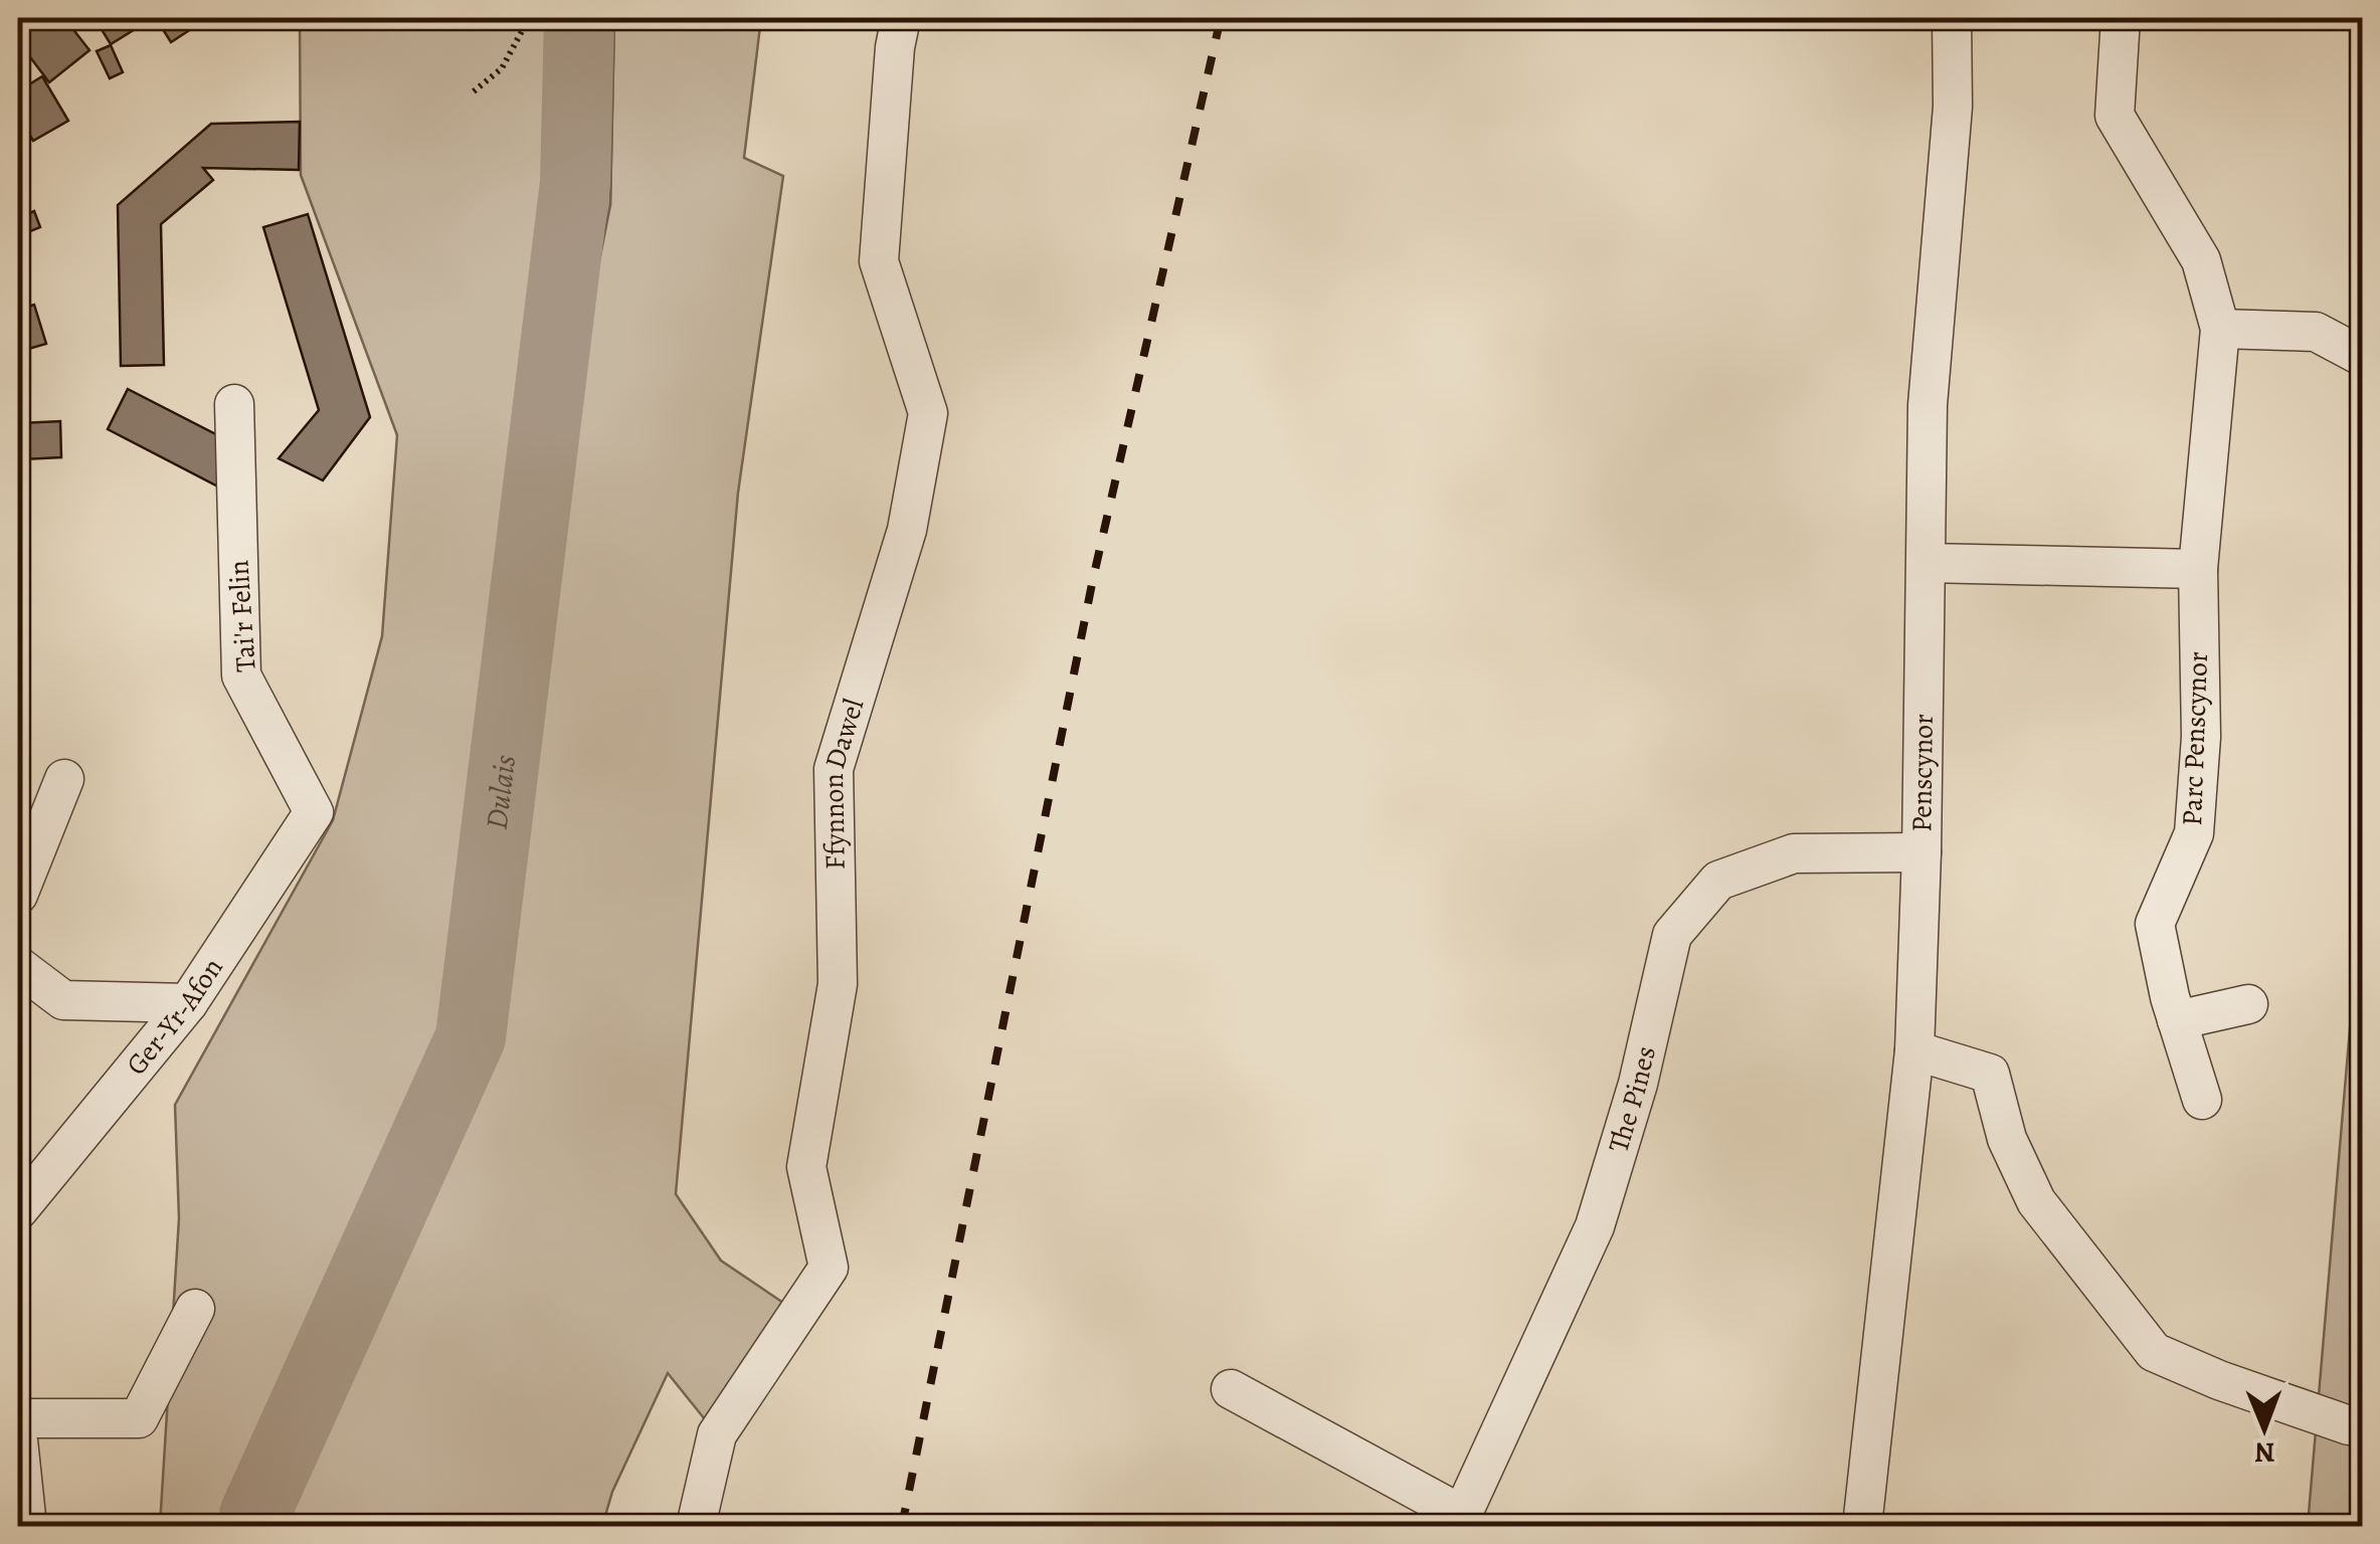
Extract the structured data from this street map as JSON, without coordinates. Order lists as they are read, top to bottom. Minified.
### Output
{"streets":{"street":["Tai'r Felin","Parc Penscynor","Penscynor","Ffynnon Dawel","Ger-Yr-Afon","The Pines"]},"crossings":[["Tai'r Felin","Ger-Yr-Afon"],["Penscynor","The Pines"]],"water":["Dulais"],"north":"bottom"}
